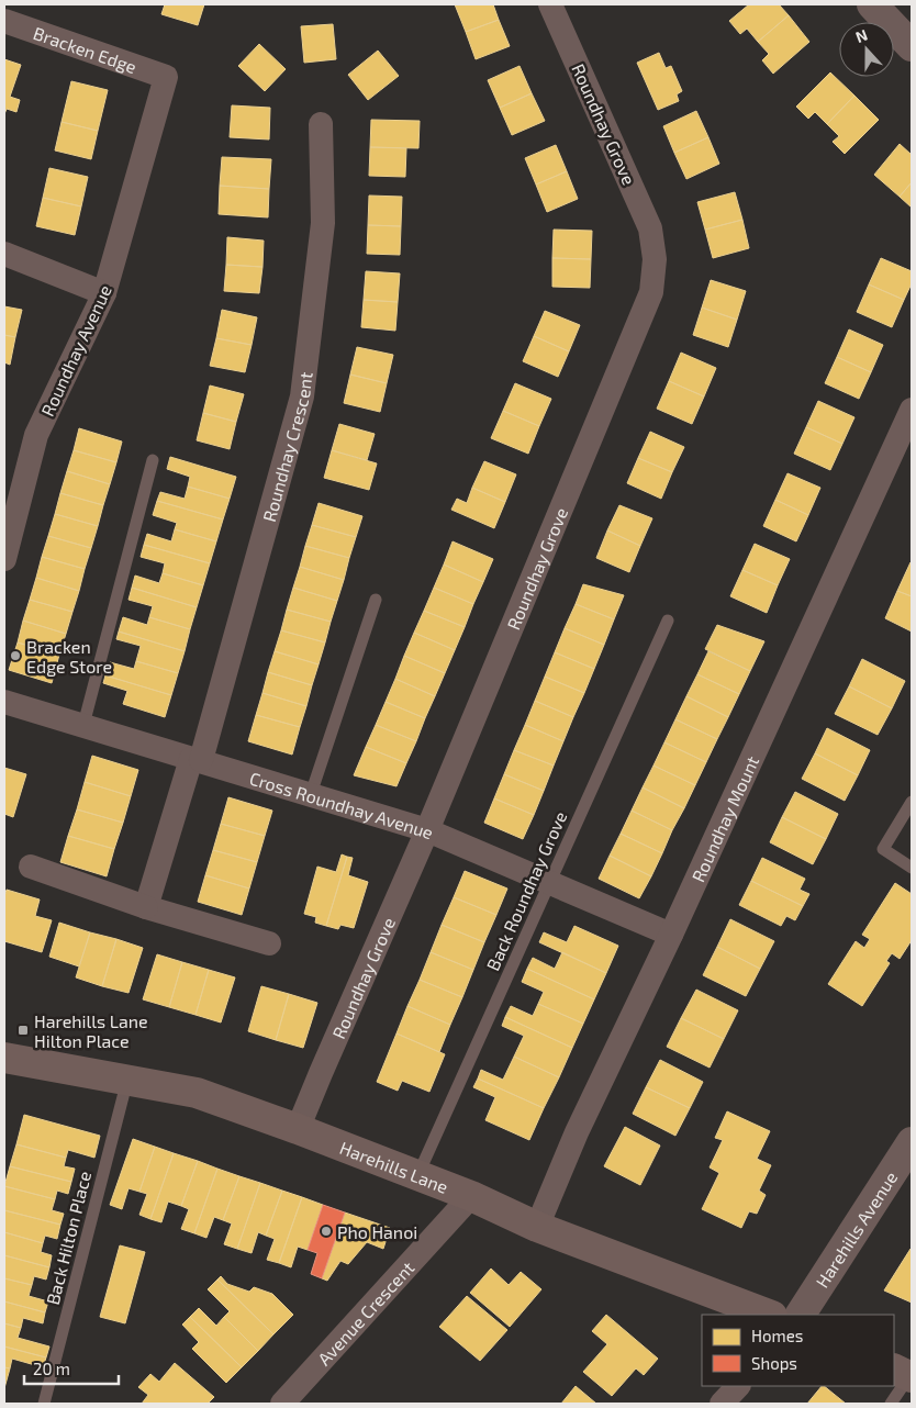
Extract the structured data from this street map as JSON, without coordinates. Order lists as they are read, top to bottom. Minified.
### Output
{"streets":{"main road":["Harehills Lane"],"street":["Bracken Edge","Roundhay Grove","Roundhay Avenue","Roundhay Crescent","Cross Roundhay Avenue","Roundhay Mount","Harehills Avenue","Avenue Crescent"],"lane":["Back Roundhay Grove","Back Hilton Place"]},"crossings":[["Bracken Edge","Roundhay Avenue"],["Roundhay Grove","Cross Roundhay Avenue"],["Roundhay Grove","Harehills Lane"],["Roundhay Crescent","Cross Roundhay Avenue"],["Cross Roundhay Avenue","Roundhay Mount"],["Cross Roundhay Avenue","Back Roundhay Grove"],["Roundhay Mount","Harehills Lane"],["Back Roundhay Grove","Harehills Lane"],["Harehills Lane","Back Hilton Place"],["Harehills Lane","Avenue Crescent"]],"places":{"other":["Bracken Edge Store","Pho Hanoi"],"transit":["Harehills Lane Hilton Place"]},"legend":["Homes","Shops"],"scale_bar":"20 m","north":"top"}
